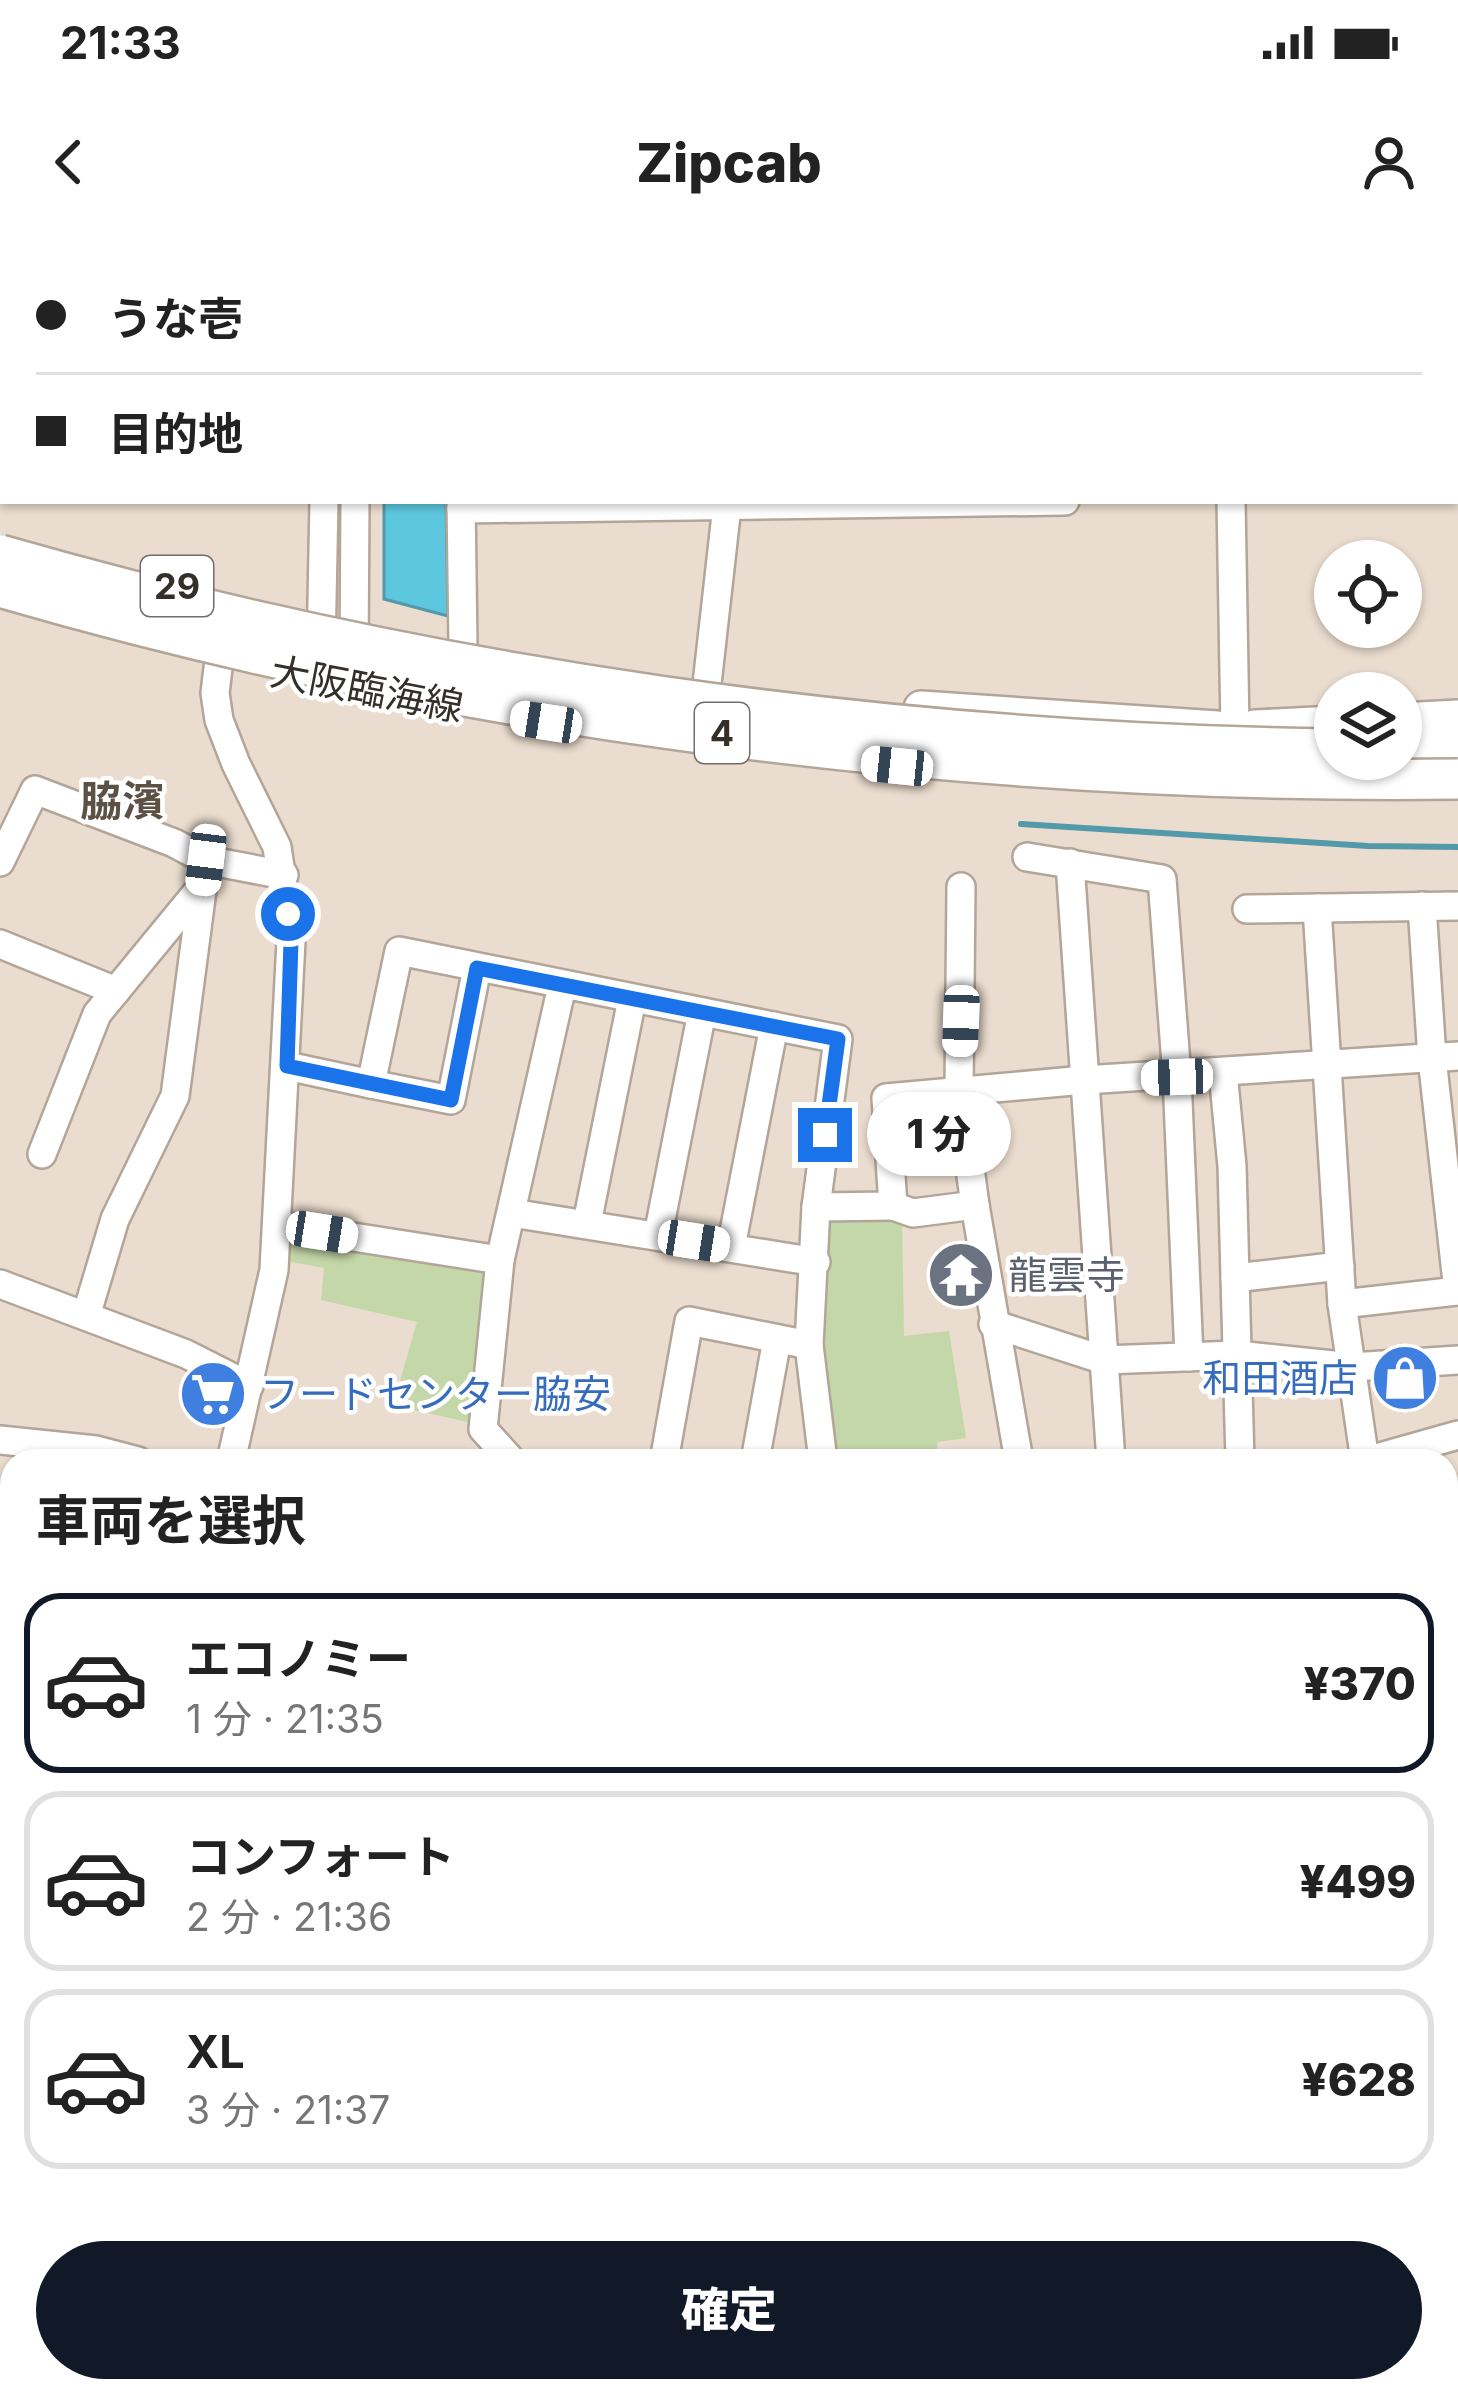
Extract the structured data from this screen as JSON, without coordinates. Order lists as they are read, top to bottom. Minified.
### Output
{"streets":{"highway":["4"],"main road":["29","大阪臨海線"]},"districts":["脇濱"],"places":{"temple":["龍雲寺"],"shop":["和田酒店"],"supermarket":["フードセンター脇安"]},"page":{"status":"21:33","header":"Zipcab","banner":["うな壱","目的地"],"bubble":"1 分","heading":"車両を選択","list":[{"name":"エコノミー","note":"1 分 · 21:35","value":"¥370"},{"name":"コンフォート","note":"2 分 · 21:36","value":"¥499"},{"name":"XL","note":"3 分 · 21:37","value":"¥628"}],"buttons":"確定"}}
